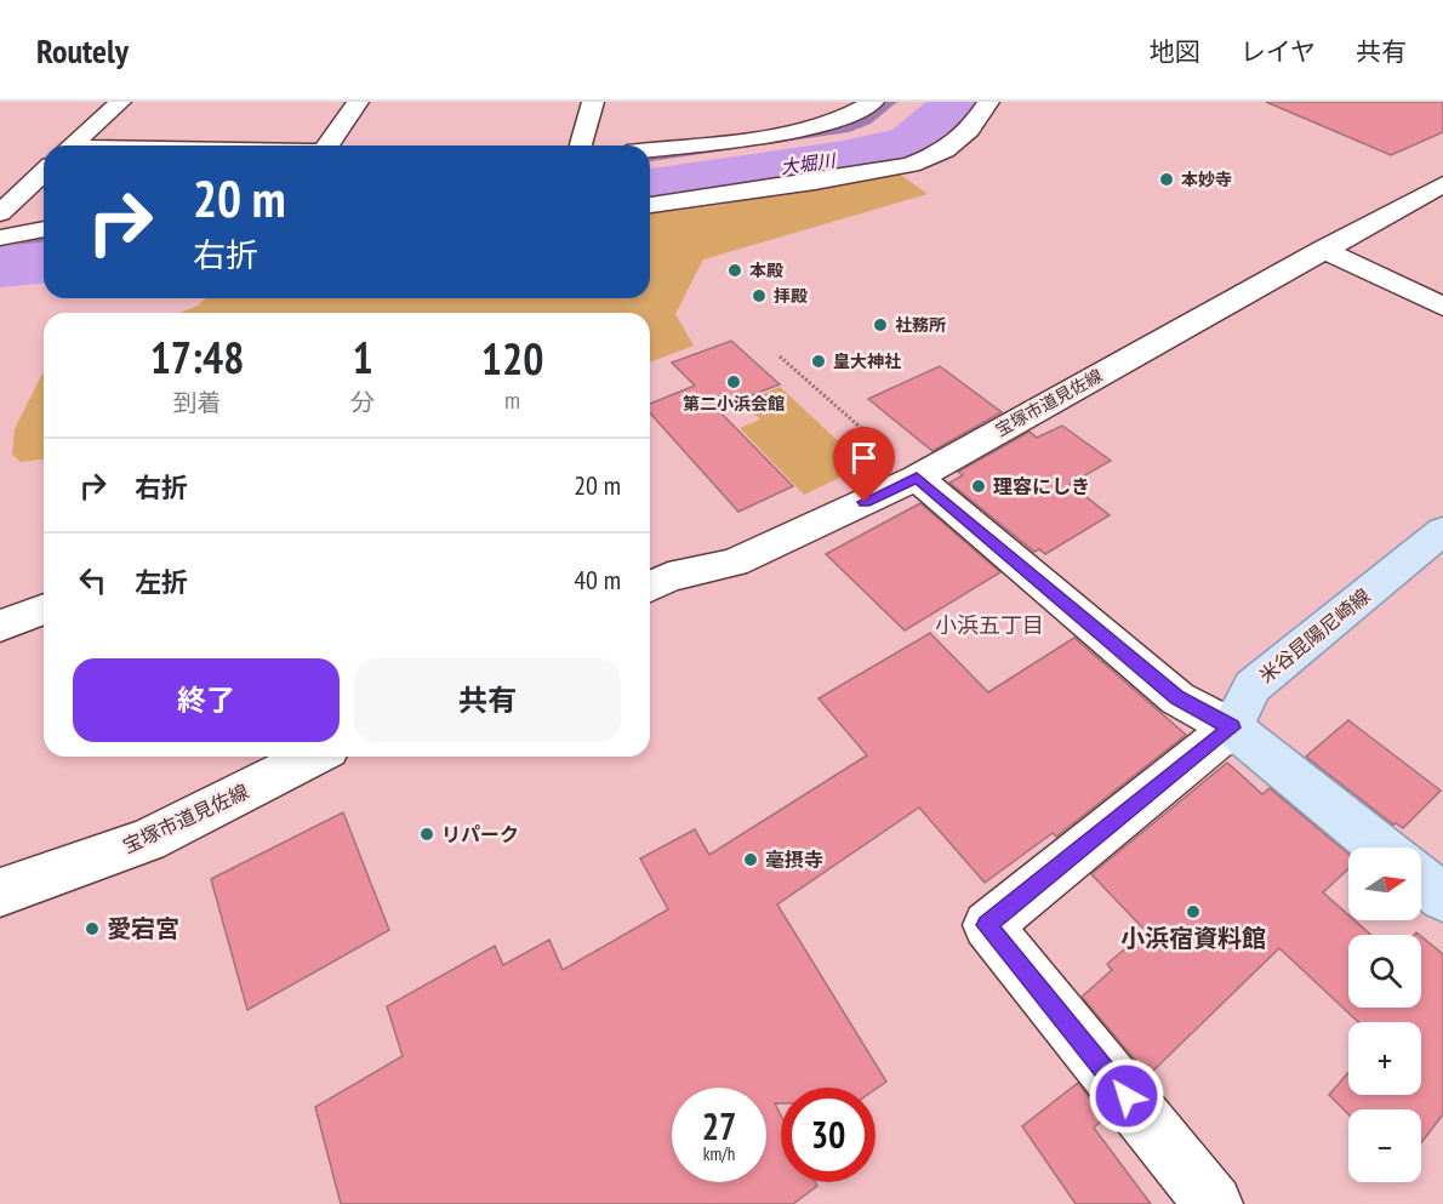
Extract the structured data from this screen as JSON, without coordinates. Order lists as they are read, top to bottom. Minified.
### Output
{"streets":{"main road":["米谷昆陽尼崎線"],"street":["宝塚市道見佐線"]},"districts":["小浜五丁目"],"water":["大堀川"],"places":["本妙寺","本殿","拝殿","社務所","皇大神社","第二小浜会館","理容にしき","リパーク","毫摂寺","小浜宿資料館","愛宕宮"],"north":"right","page":{"header":"Routely","nav":["地図","レイヤ","共有"],"turn":["20 m","右折"],"eta":["17:48","到着","1","分","120","m"],"list":[{"name":"右折","value":"20 m"},{"name":"左折","value":"40 m"}],"buttons":["終了","共有"],"map_buttons":["+","−"],"speed":"27 km/h","limit":"30"}}
